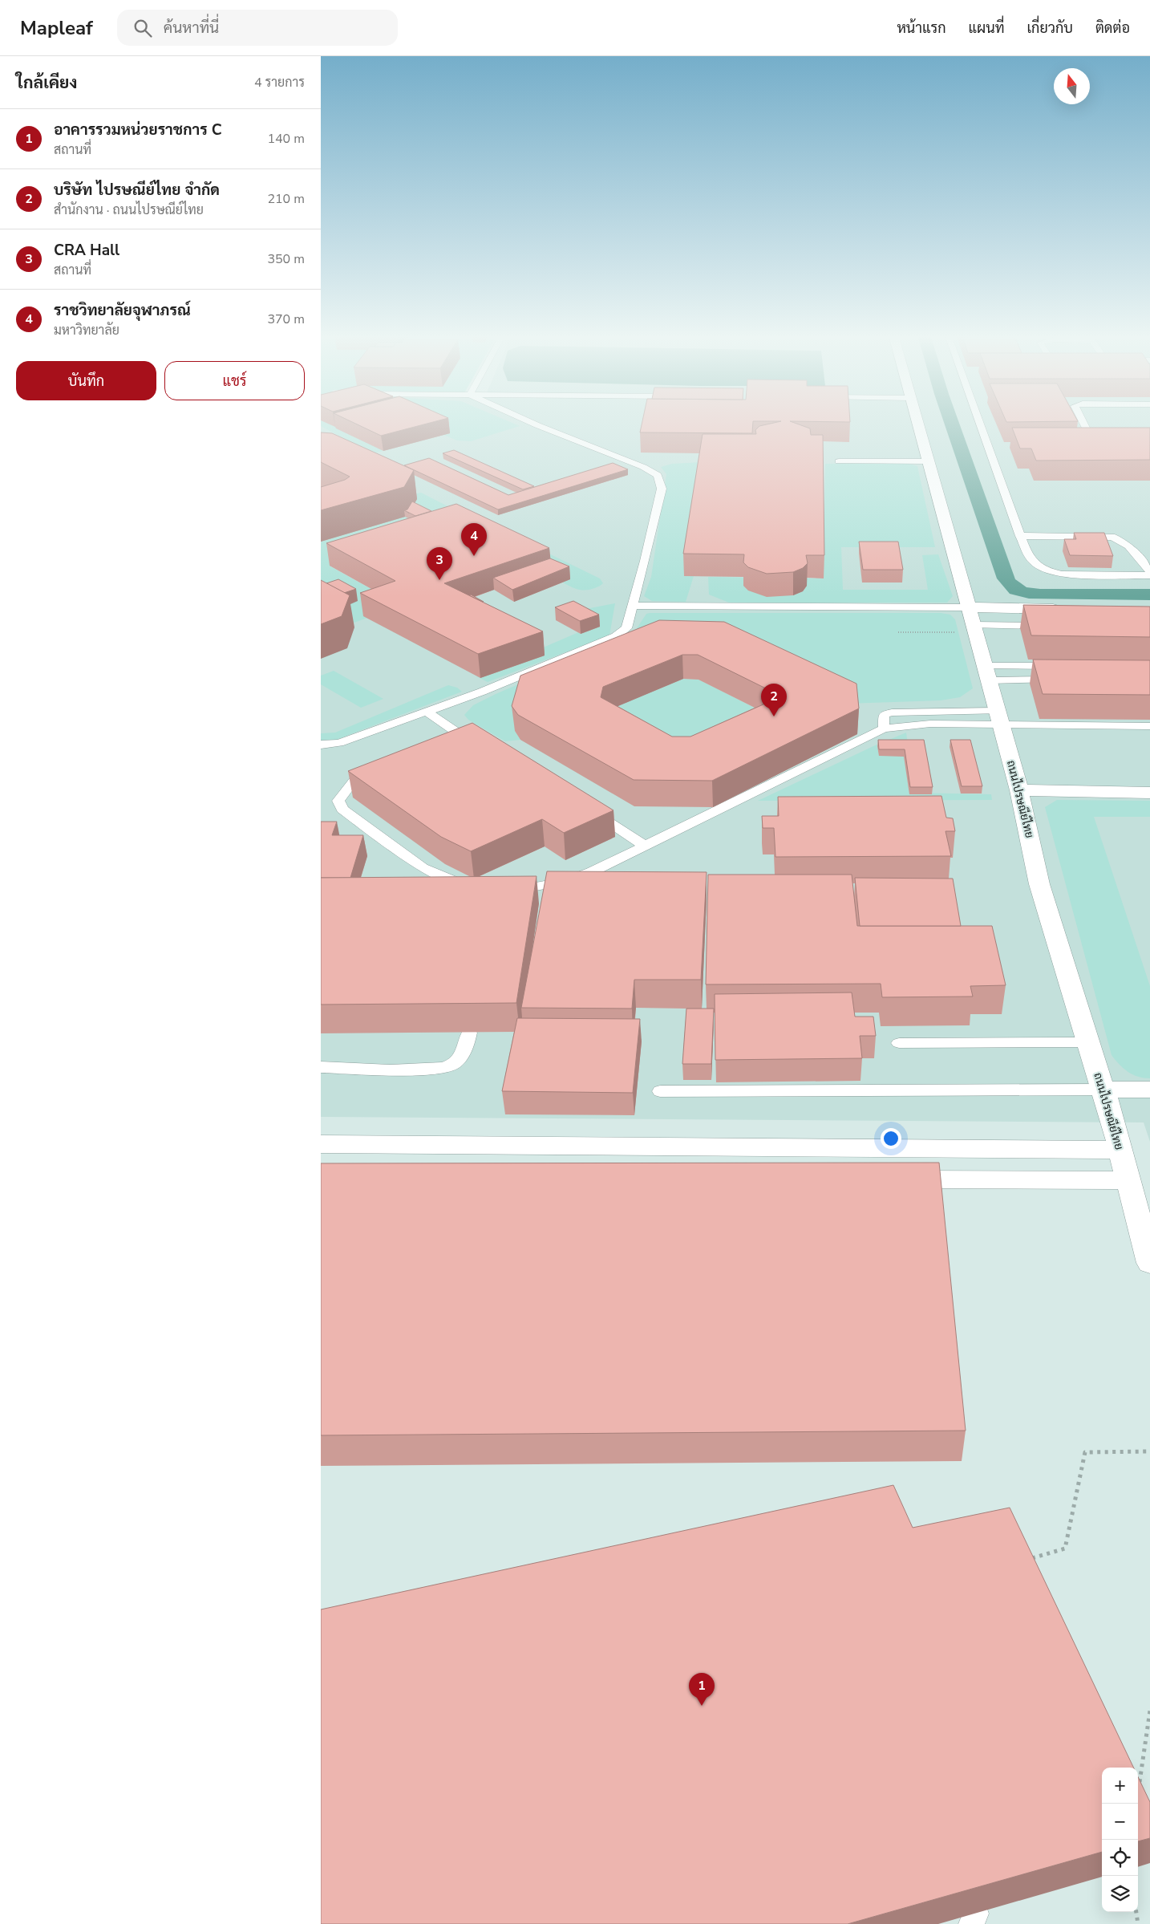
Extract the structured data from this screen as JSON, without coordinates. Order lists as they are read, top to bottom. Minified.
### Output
{"streets":{"street":["ถนนไปรษณีย์ไทย"]},"north":"top","page":{"header":"Mapleaf","search":"ค้นหาที่นี่","nav":["หน้าแรก","แผนที่","เกี่ยวกับ","ติดต่อ"],"heading":["ใกล้เคียง","4 รายการ"],"list":[{"mark":"1","name":"อาคารรวมหน่วยราชการ C","note":"สถานที่","value":"140 m"},{"mark":"2","name":"บริษัท ไปรษณีย์ไทย จำกัด","note":"สำนักงาน · ถนนไปรษณีย์ไทย","value":"210 m"},{"mark":"3","name":"CRA Hall","note":"สถานที่","value":"350 m"},{"mark":"4","name":"ราชวิทยาลัยจุฬาภรณ์","note":"มหาวิทยาลัย","value":"370 m"}],"buttons":["บันทึก","แชร์"],"pins":["4","3","2","1"],"map_buttons":["+","−"]}}
